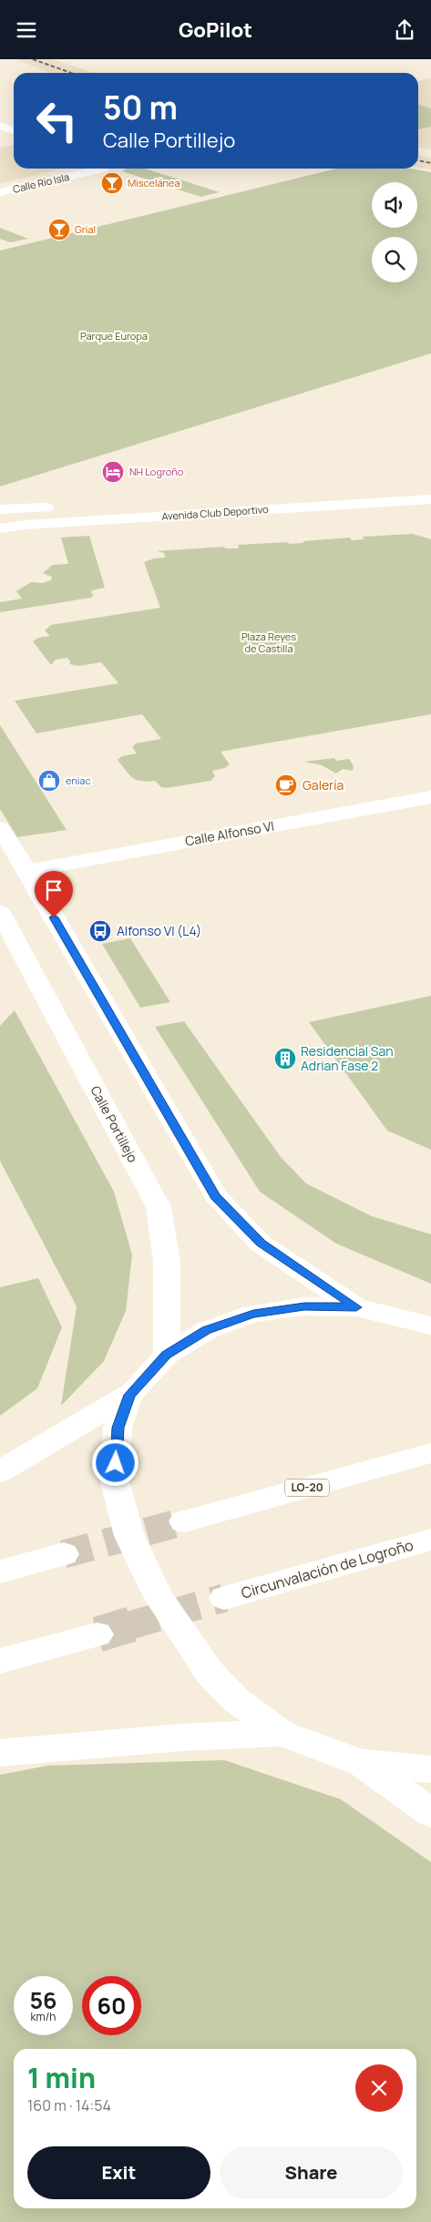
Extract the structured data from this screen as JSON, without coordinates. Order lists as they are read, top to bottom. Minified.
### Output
{"streets":{"main road":["Calle Río Isla","Avenida Club Deportivo","Calle Alfonso VI","Calle Portillejo","LO-20","Circunvalación de Logroño"]},"parks":["Parque Europa","Plaza Reyes de Castilla"],"places":{"bar":["Miscelánea","Grial"],"hotel":["NH Logroño"],"shop":["eniac"],"cafe":["Galería"],"bus stop":["Alfonso VI (L4)"],"building":["Residencial San Adrian Fase 2"]},"page":{"header":"GoPilot","turn":["50 m","Calle Portillejo"],"speed":"56 km/h","limit":"60","heading":["1 min","160 m · 14:54"],"buttons":["Exit","Share"]}}
